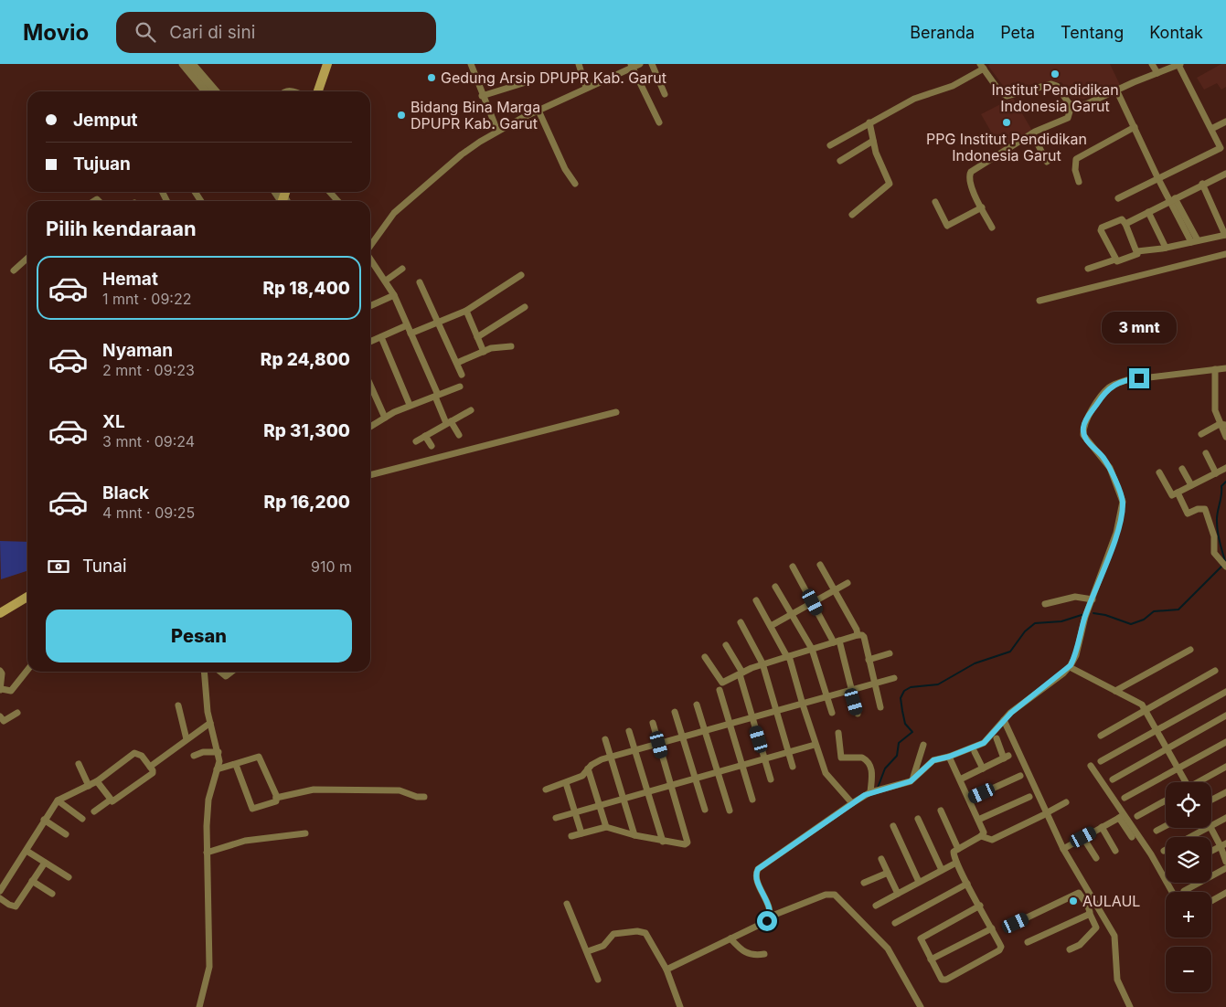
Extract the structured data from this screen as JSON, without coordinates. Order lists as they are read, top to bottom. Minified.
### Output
{"places":["Institut Pendidikan Indonesia Garut","Gedung Arsip DPUPR Kab. Garut","Bidang Bina Marga DPUPR Kab. Garut","PPG Institut Pendidikan Indonesia Garut","AULAUL"],"page":{"header":"Movio","search":"Cari di sini","nav":["Beranda","Peta","Tentang","Kontak"],"banner":["Jemput","Tujuan"],"heading":"Pilih kendaraan","list":[{"name":"Hemat","note":"1 mnt · 09:22","value":"Rp 18,400"},{"name":"Nyaman","note":"2 mnt · 09:23","value":"Rp 24,800"},{"name":"XL","note":"3 mnt · 09:24","value":"Rp 31,300"},{"name":"Black","note":"4 mnt · 09:25","value":"Rp 16,200"}],"bubble":"3 mnt","pay":["Tunai","910 m"],"buttons":"Pesan","map_buttons":["+","−"]}}
